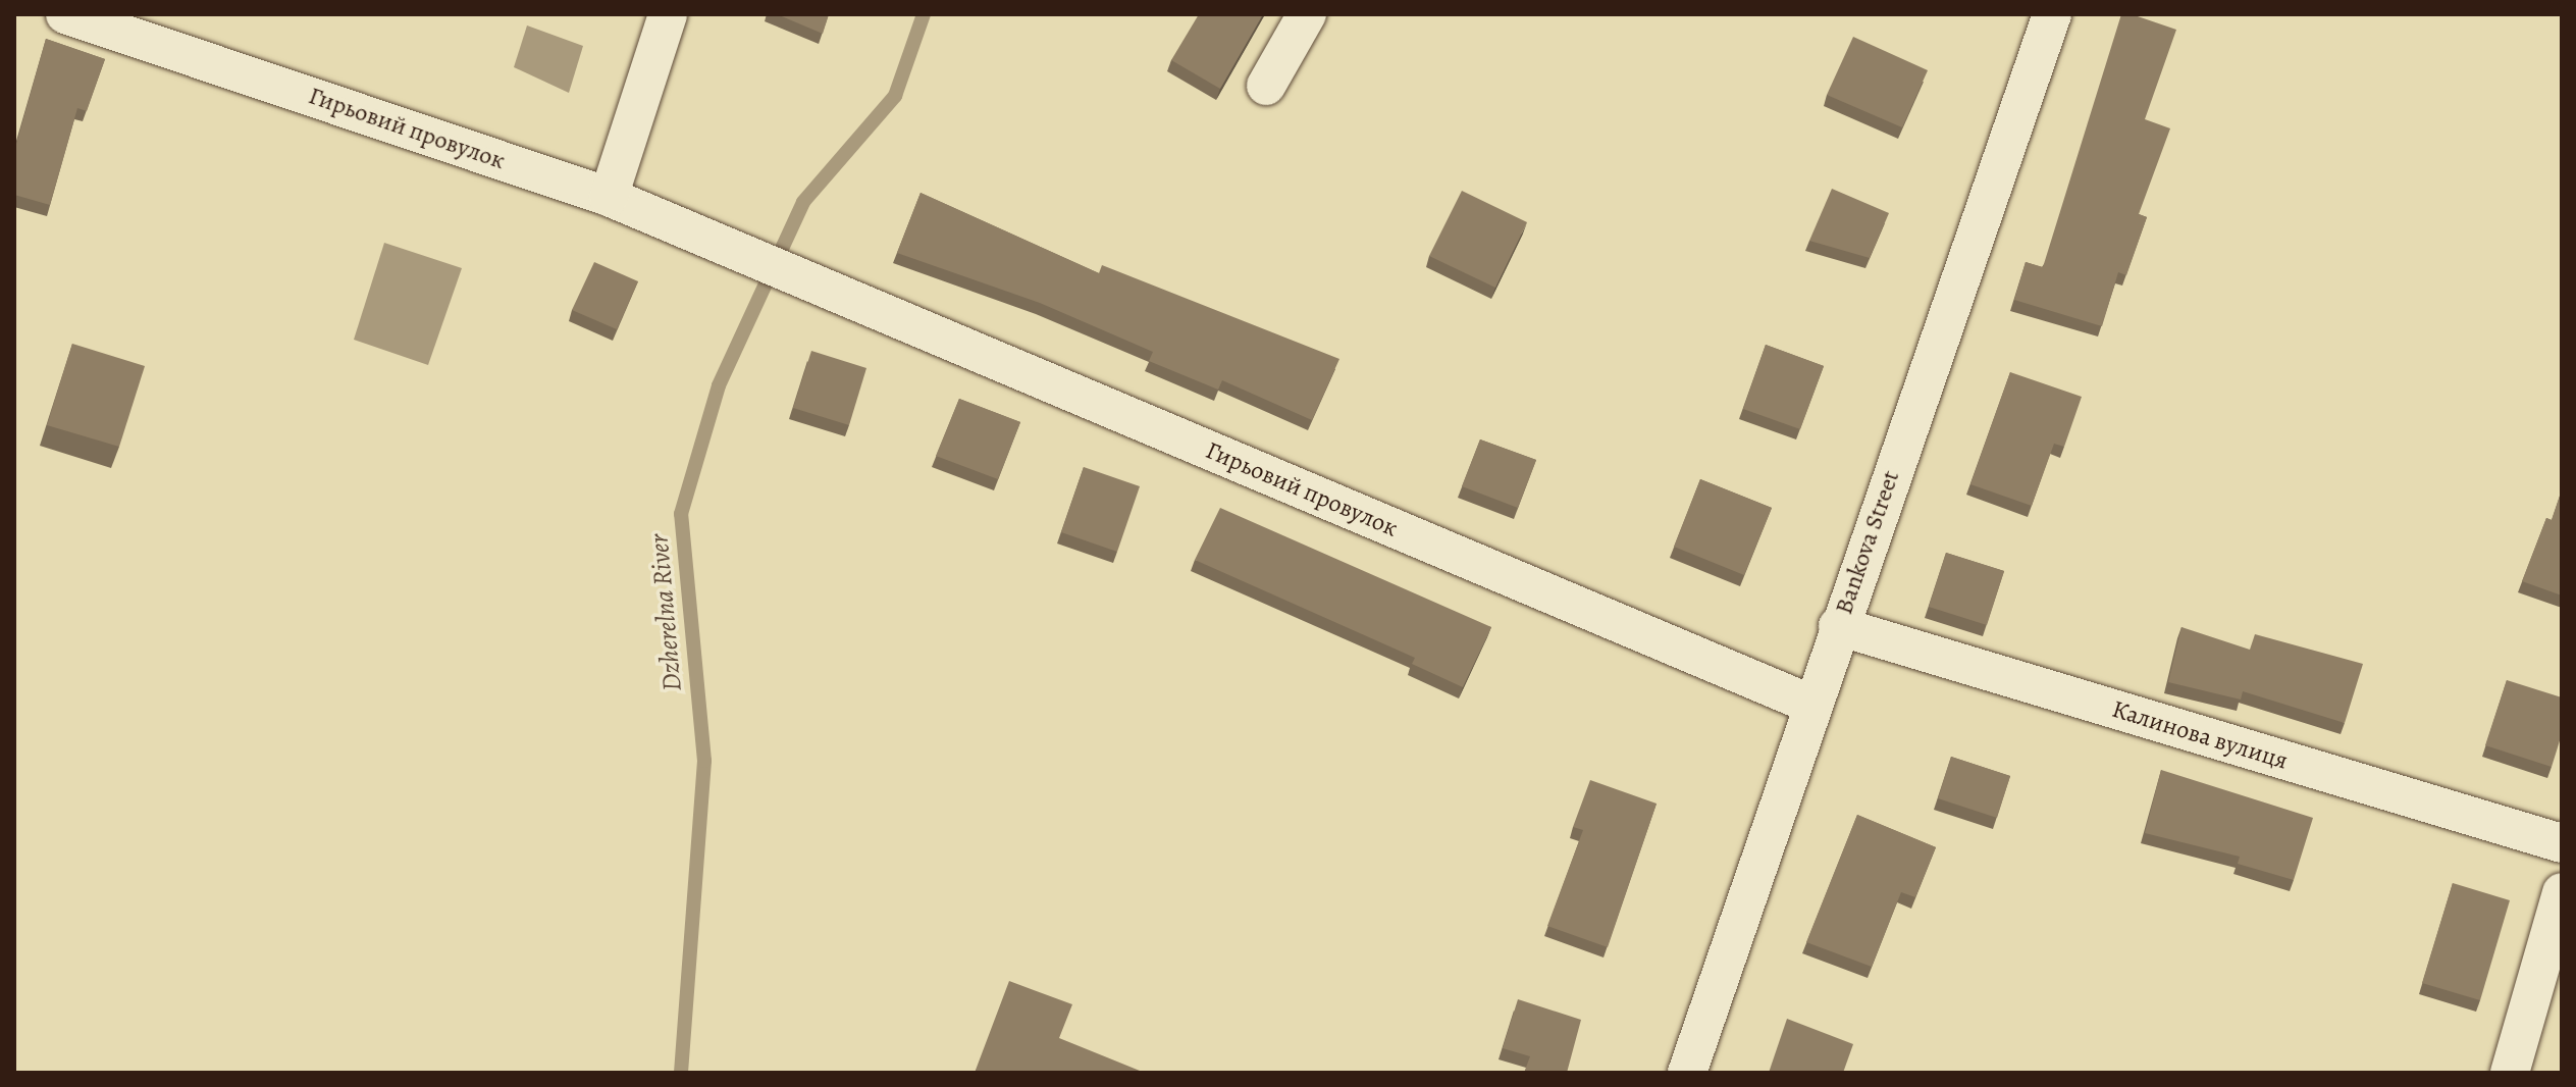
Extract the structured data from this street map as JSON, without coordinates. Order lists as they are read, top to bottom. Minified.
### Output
{"streets":{"street":["Гирьовий провулок","Bankova Street","Калинова вулиця"]},"crossings":[["Гирьовий провулок","Bankova Street"],["Bankova Street","Калинова вулиця"]],"water":["Dzherelna River"]}
